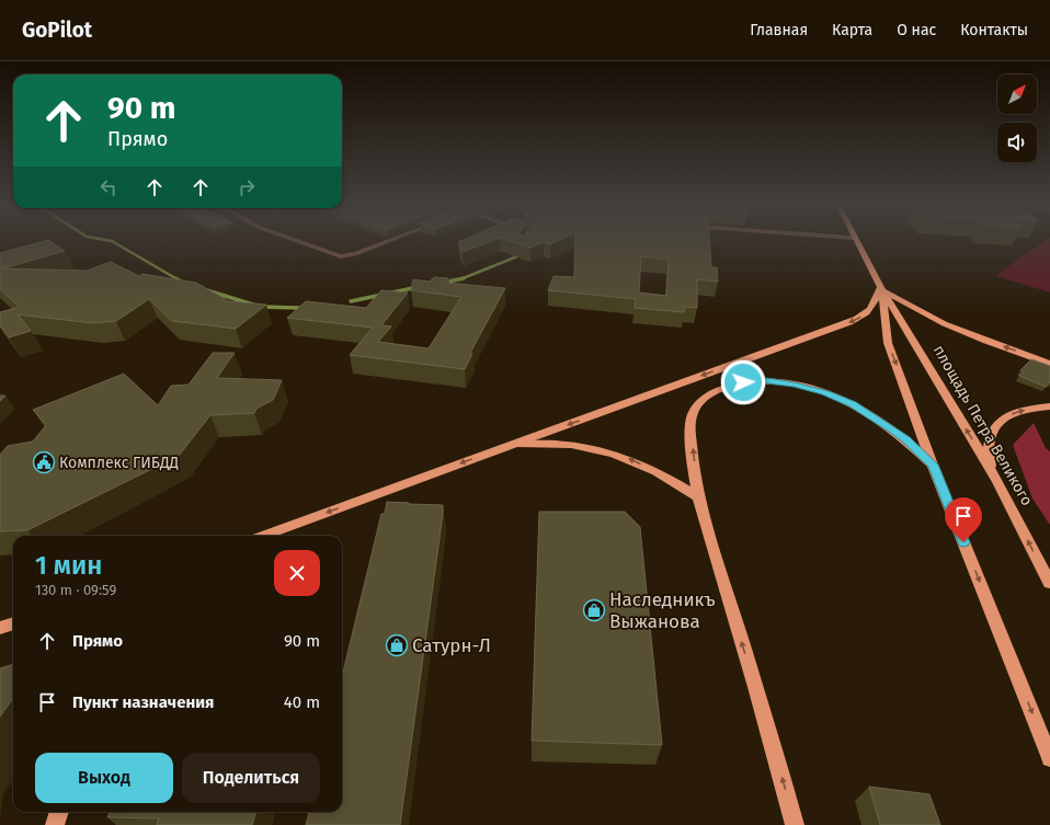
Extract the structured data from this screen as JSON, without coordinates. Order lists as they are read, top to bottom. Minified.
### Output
{"streets":{"main road":["площадь Петра Великого"]},"places":{"public building":["Комплекс ГИБДД"],"shop":["Наследникъ Выжанова","Сатурн-Л"]},"north":"top right","page":{"header":"GoPilot","nav":["Главная","Карта","О нас","Контакты"],"turn":["90 m","Прямо"],"heading":["1 мин","130 m · 09:59"],"list":[{"name":"Прямо","value":"90 m"},{"name":"Пункт назначения","value":"40 m"}],"buttons":["Выход","Поделиться"]}}
